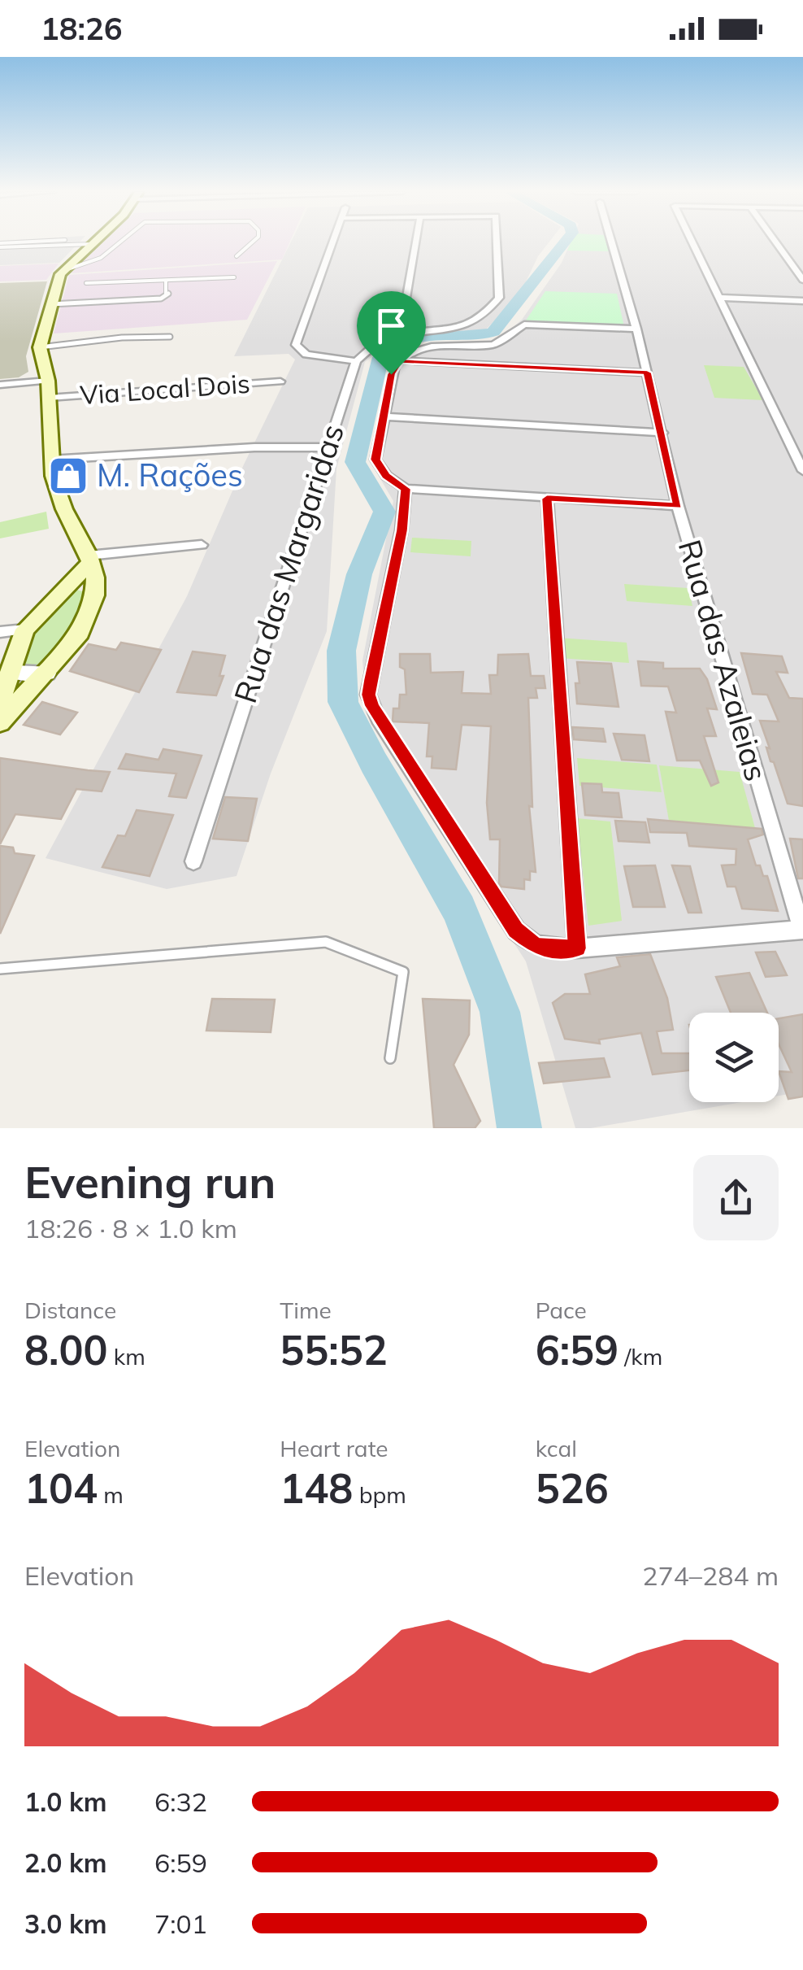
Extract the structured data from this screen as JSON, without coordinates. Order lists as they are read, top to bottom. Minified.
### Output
{"streets":{"street":["Via Local Dois","Rua das Margaridas","Rua das Azaleias"]},"places":{"shop":["M. Rações"]},"page":{"status":"18:26","heading":["Evening run","18:26 · 8 × 1.0 km"],"stats":[["Distance","8.00 km"],["Time","55:52"],["Pace","6:59 /km"],["Elevation","104 m"],["Heart rate","148 bpm"],["kcal","526"]],"chart":["Elevation","274–284 m"],"list":[{"name":"1.0 km","note":"6:32"},{"name":"2.0 km","note":"6:59"},{"name":"3.0 km","note":"7:01"}]}}
